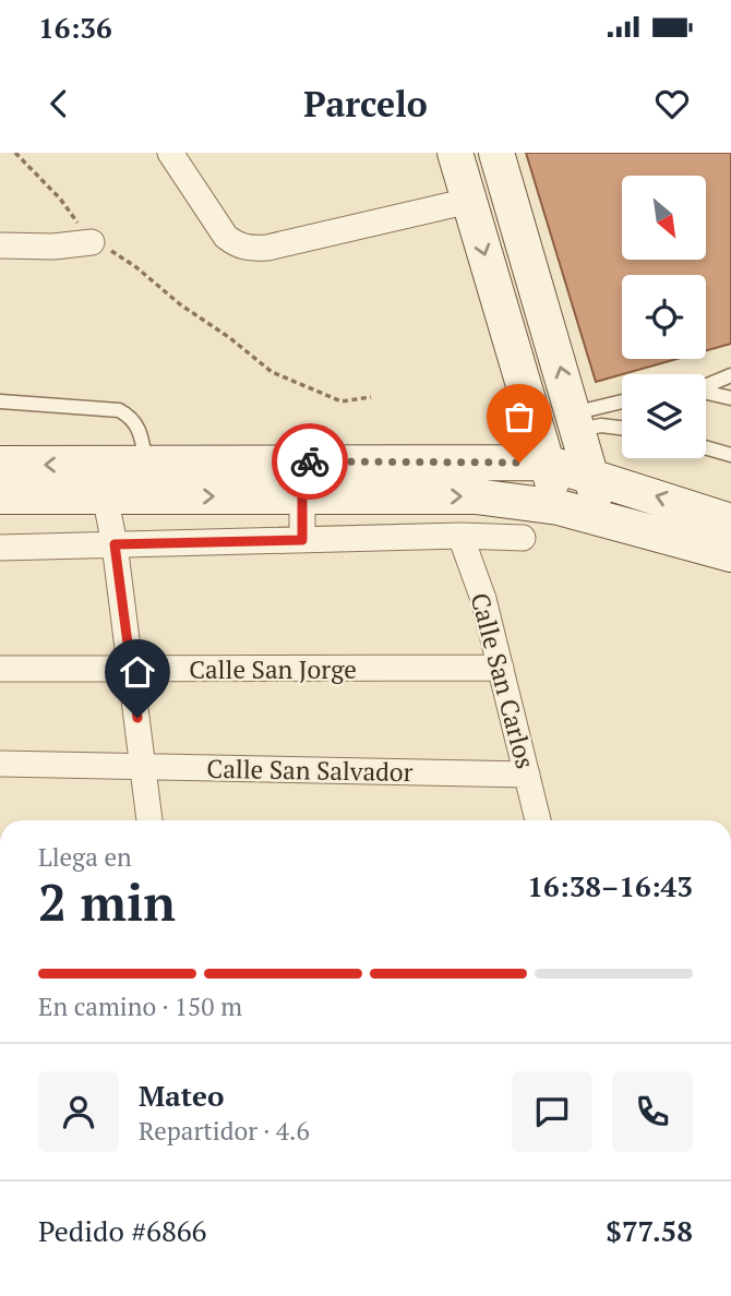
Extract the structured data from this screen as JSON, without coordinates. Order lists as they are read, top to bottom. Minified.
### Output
{"streets":{"street":["Calle San Jorge","Calle San Carlos","Calle San Salvador"]},"crossings":[["Calle San Jorge","Calle San Carlos"],["Calle San Carlos","Calle San Salvador"]],"north":"bottom right","page":{"status":"16:36","header":"Parcelo","heading":["2 min","Llega en","16:38–16:43"],"panel":["Mateo","Repartidor · 4.6","Pedido #6866","$77.58"],"bar":"En camino · 150 m"}}
